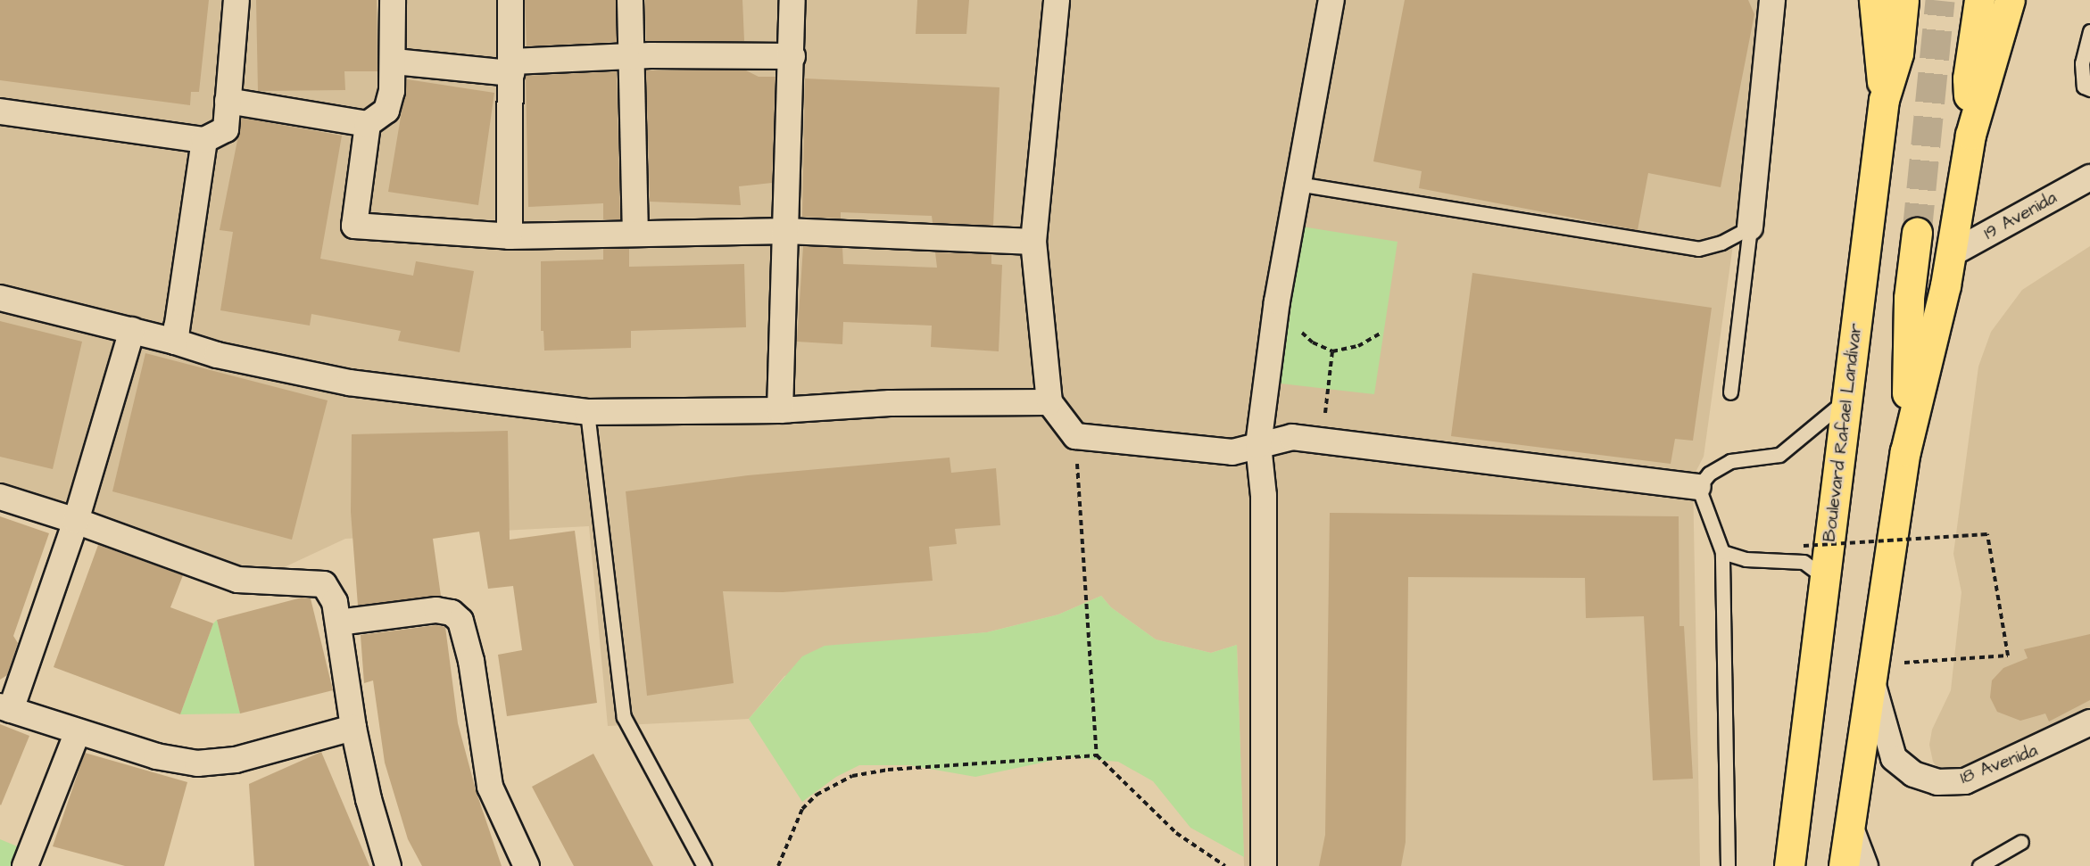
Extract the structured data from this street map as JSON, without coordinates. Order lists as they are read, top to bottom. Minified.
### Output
{"streets":{"main road":["Boulevard Rafael Landívar"],"street":["19 Avenida","18 Avenida"]}}
